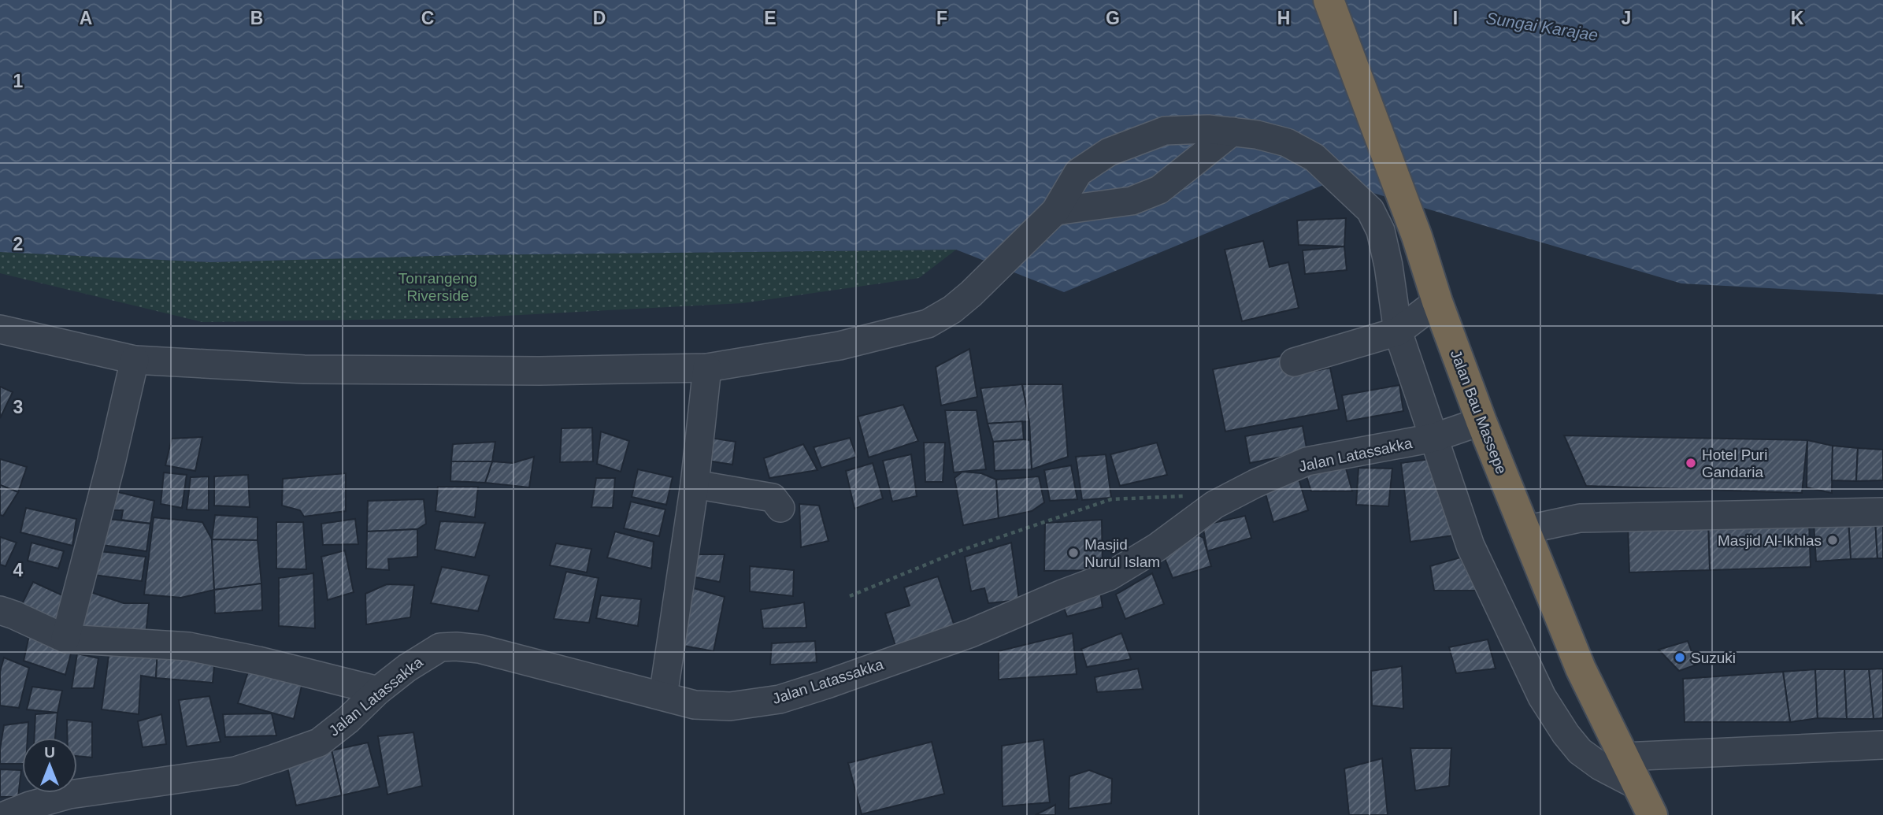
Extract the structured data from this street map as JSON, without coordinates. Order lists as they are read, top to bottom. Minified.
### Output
{"streets":{"highway":["Jalan Bau Massepe"],"street":["Jalan Latassakka"]},"crossings":[["Jalan Bau Massepe","Jalan Latassakka"]],"water":["Sungai Karajae"],"parks":["Tonrangeng Riverside"],"places":["Hotel Puri Gandaria","Masjid Al-Ikhlas","Masjid Nurul Islam","Suzuki"],"north":"top","grid":{"columns":["A","B","C","D","E","F","G","H","I","J","K"],"rows":["1","2","3","4"]}}
